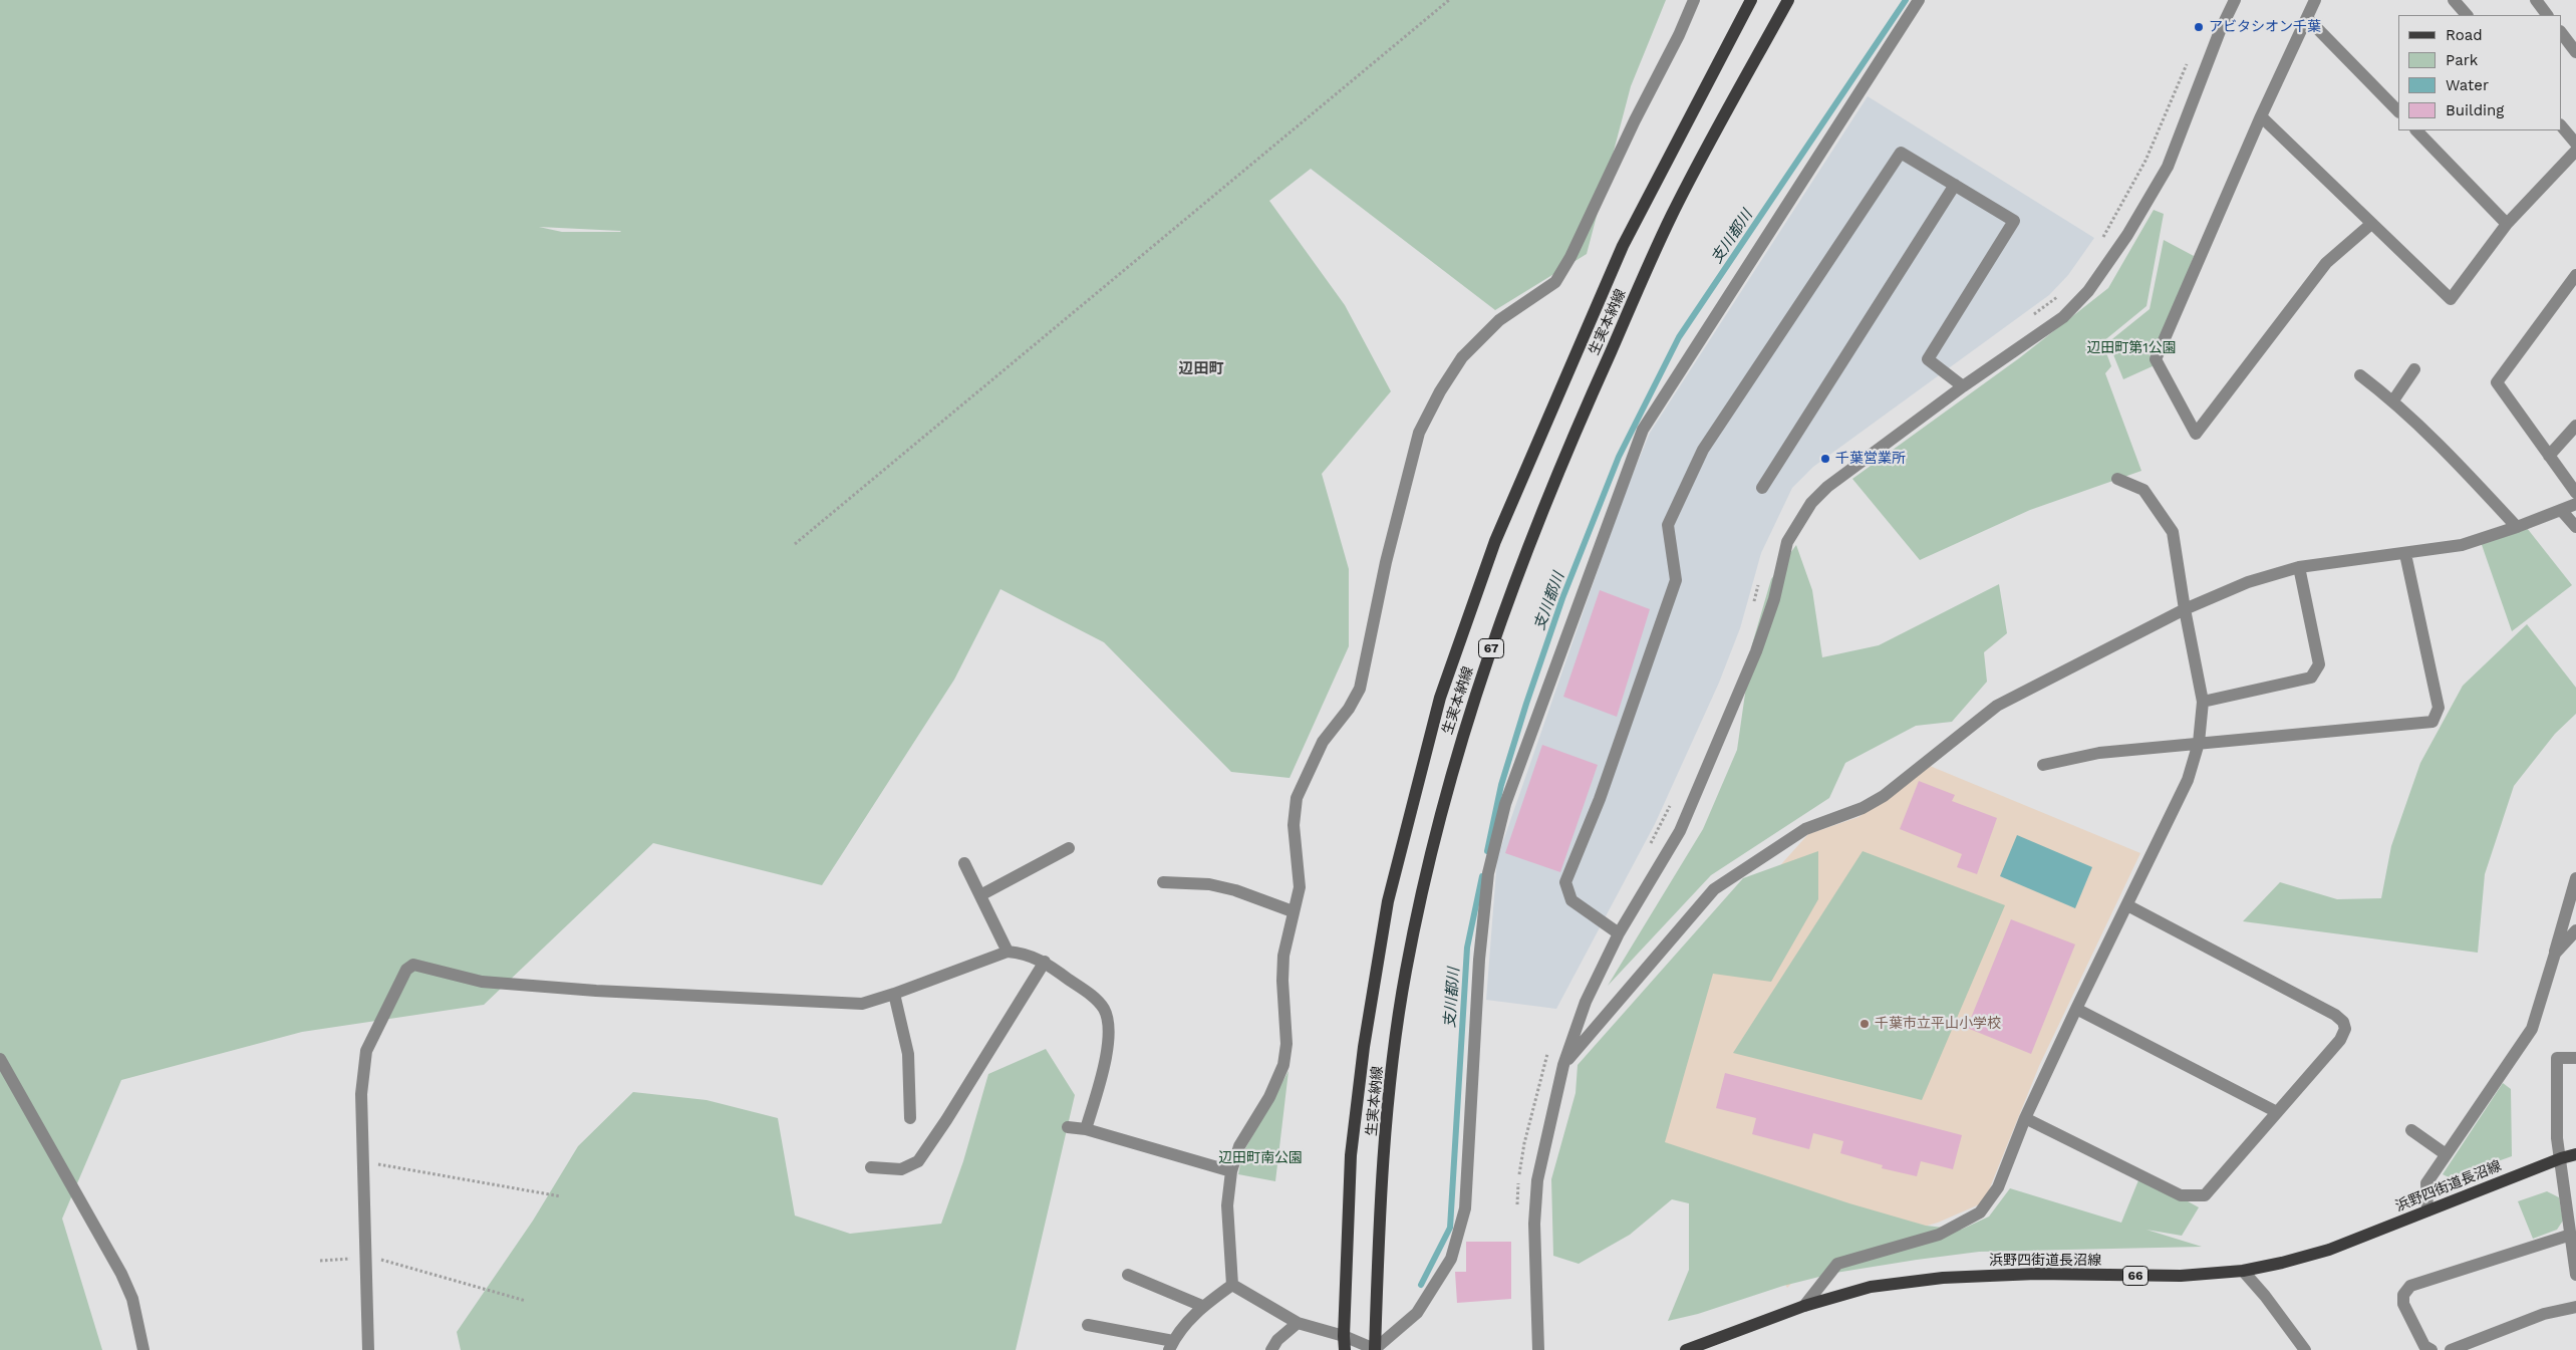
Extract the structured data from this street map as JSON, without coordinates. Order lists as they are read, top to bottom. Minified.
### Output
{"streets":{"main road":["生実本納線","67","浜野四街道長沼線","66"]},"districts":["辺田町"],"water":["支川都川"],"parks":["辺田町第1公園","辺田町南公園"],"places":["アビタシオン千葉","千葉営業所","千葉市立平山小学校"],"legend":["Road","Park","Water","Building"]}
